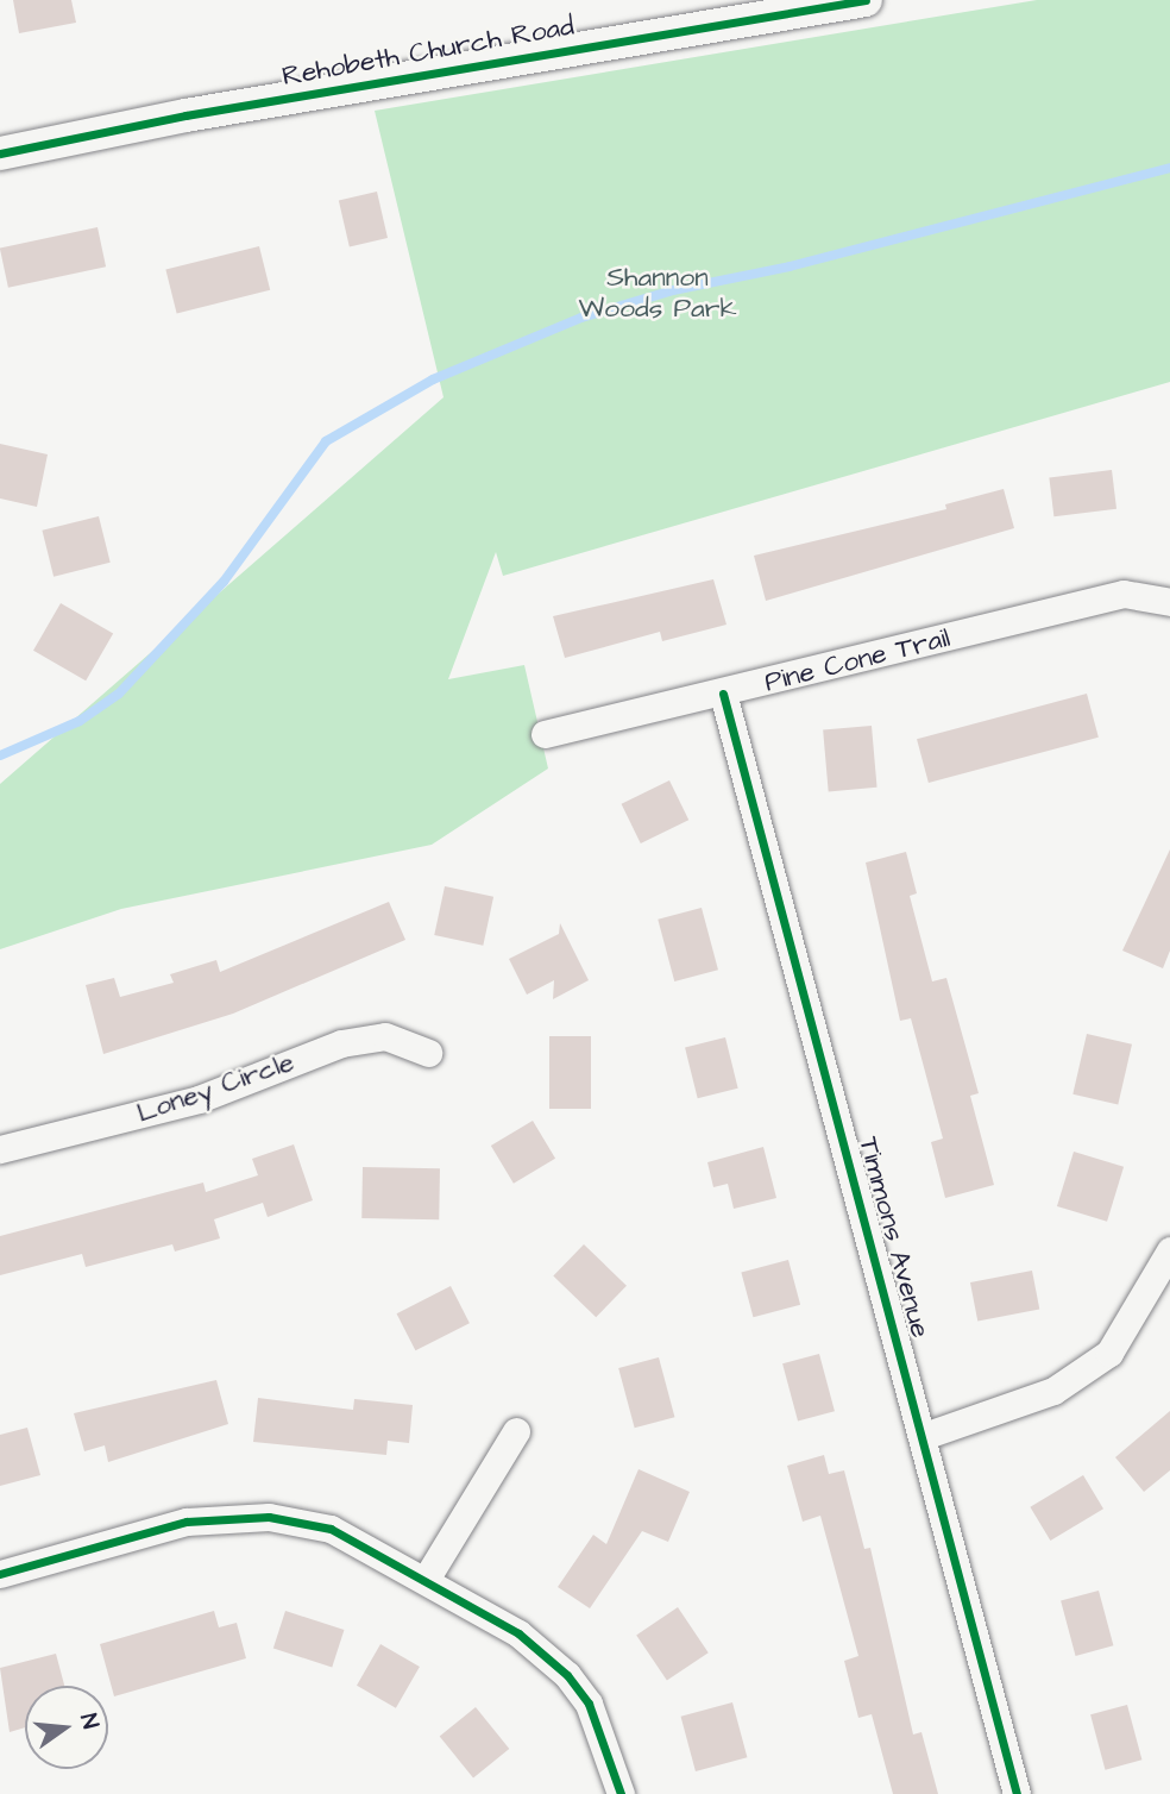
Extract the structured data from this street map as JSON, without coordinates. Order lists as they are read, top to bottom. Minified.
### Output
{"streets":{"street":["Rehobeth Church Road","Pine Cone Trail","Loney Circle","Timmons Avenue"]},"crossings":[["Pine Cone Trail","Timmons Avenue"]],"parks":["Shannon Woods Park"],"north":"right"}
